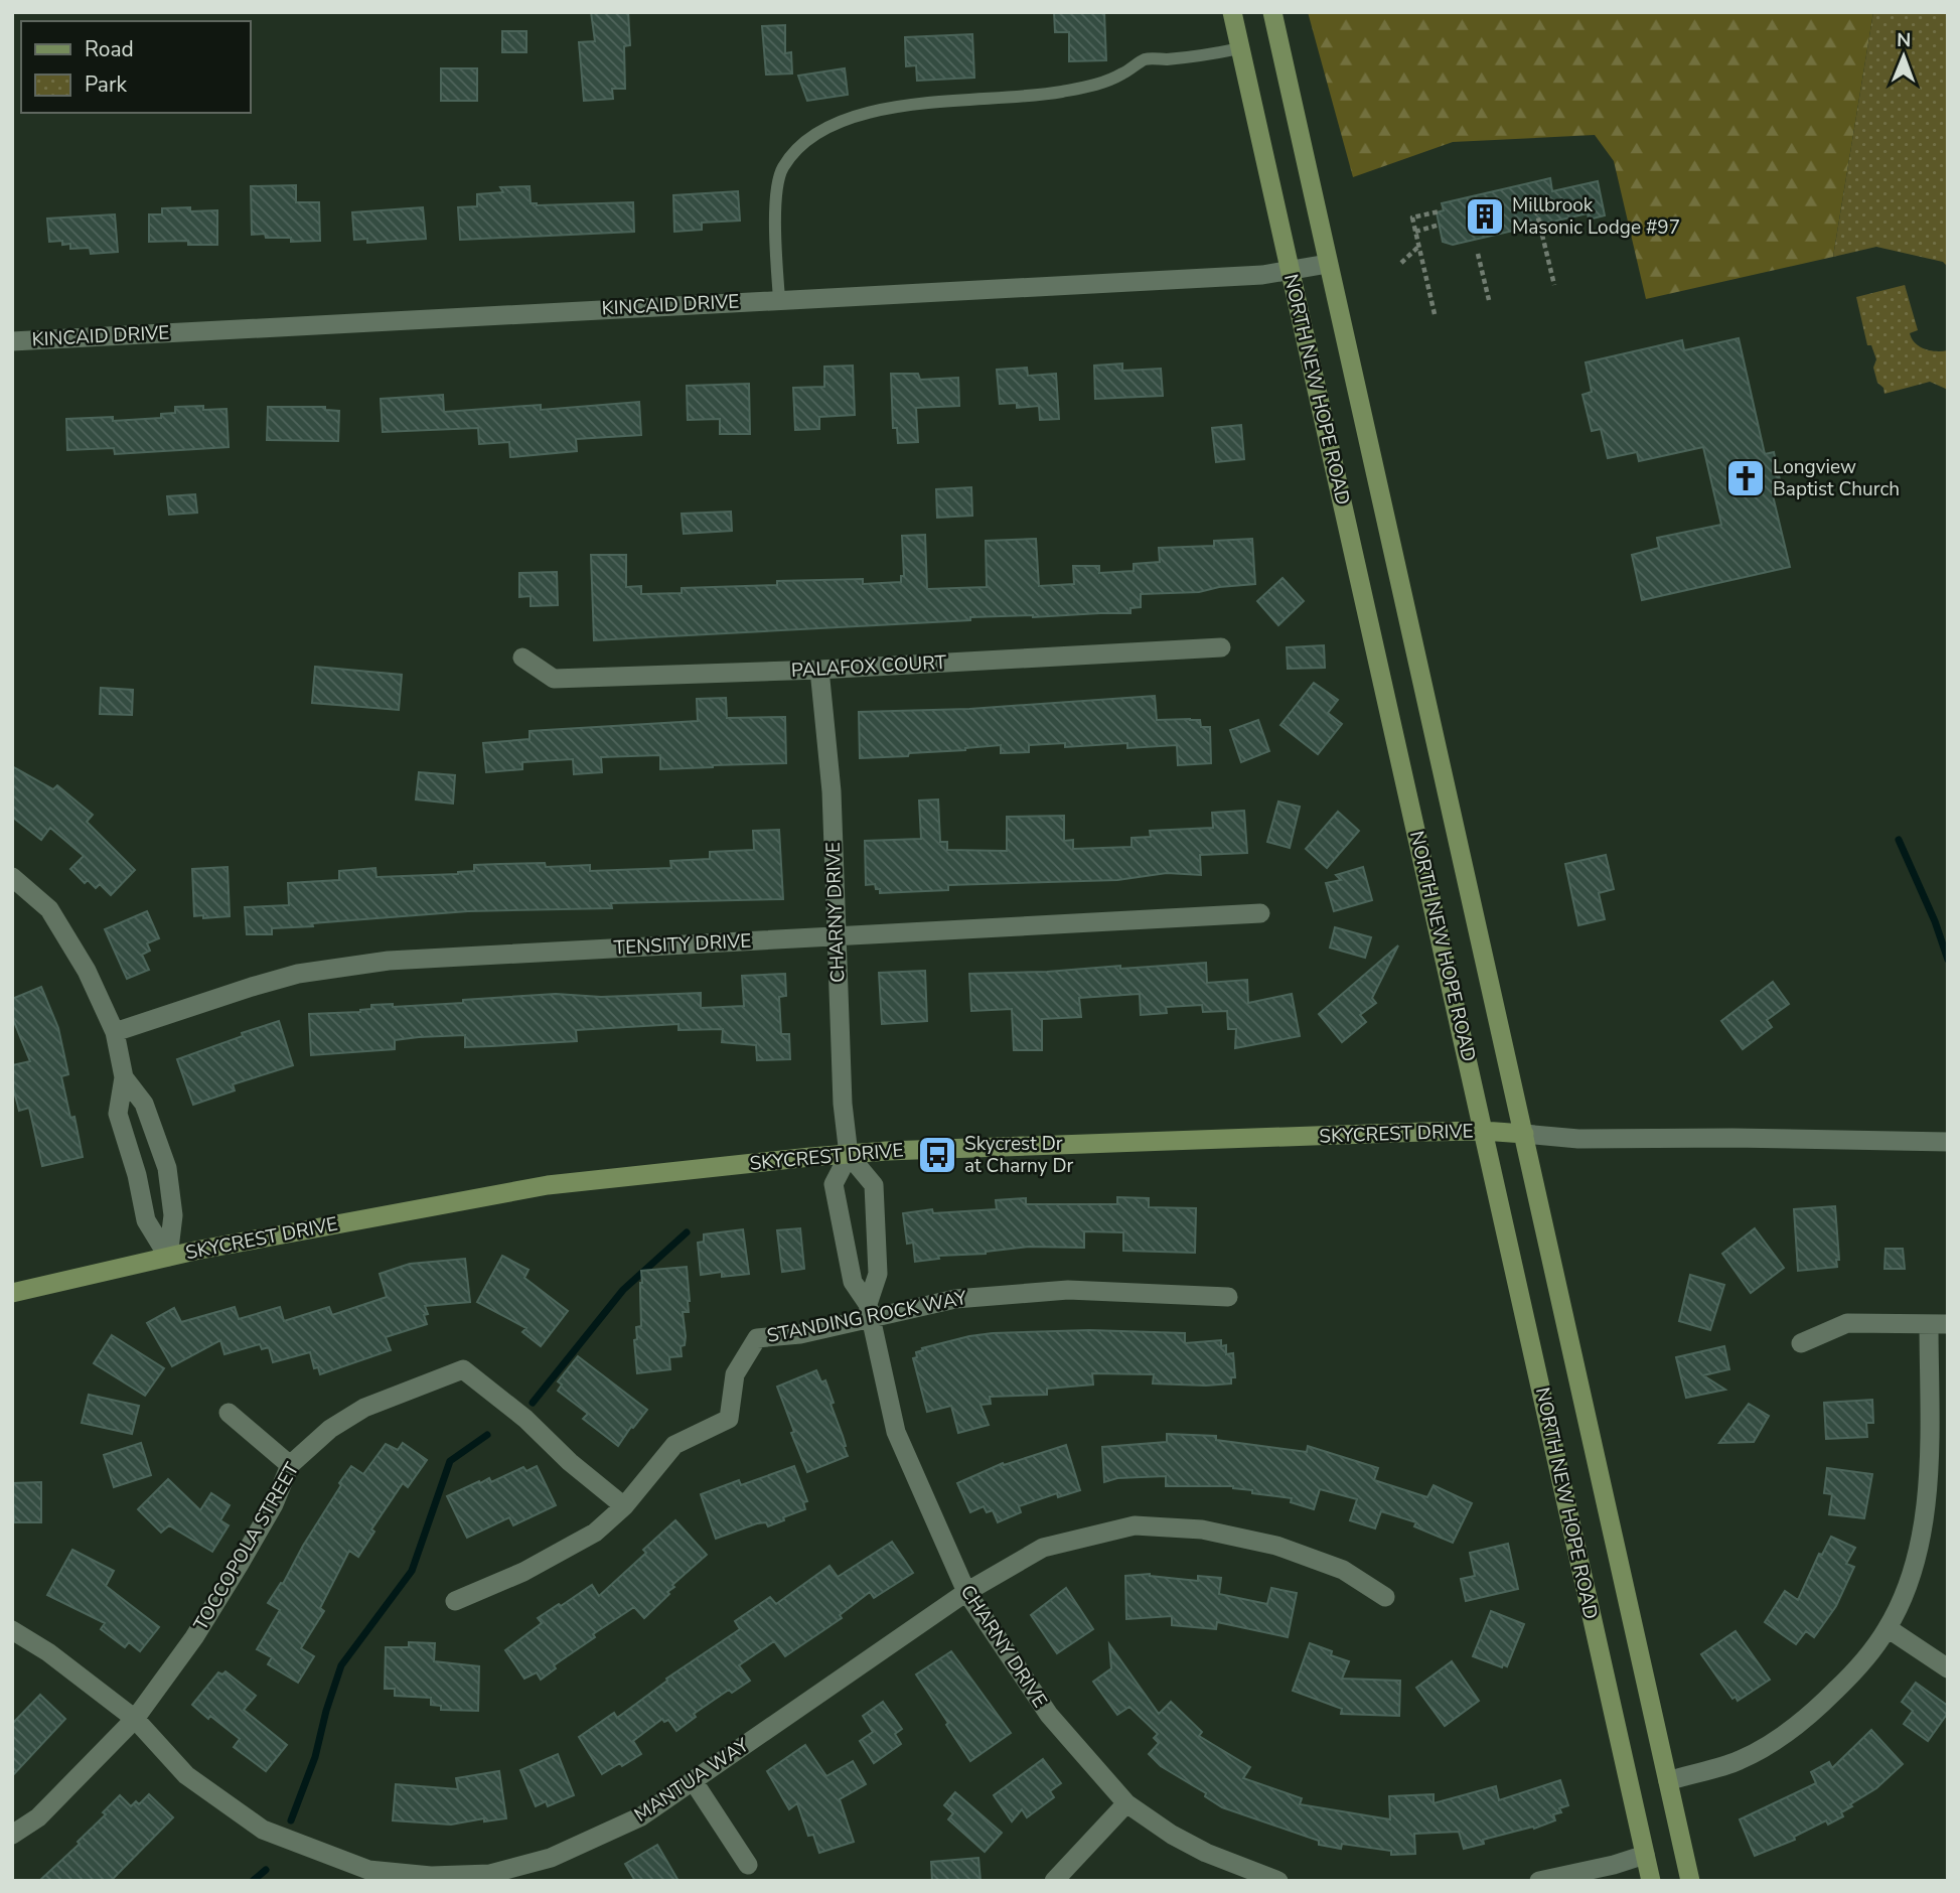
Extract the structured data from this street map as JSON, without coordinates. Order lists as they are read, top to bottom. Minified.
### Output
{"streets":{"main road":["NORTH NEW HOPE ROAD","SKYCREST DRIVE"],"street":["KINCAID DRIVE","PALAFOX COURT","CHARNY DRIVE","TENSITY DRIVE","STANDING ROCK WAY","TOCCOPOLA STREET","MANTUA WAY"]},"crossings":[["KINCAID DRIVE","NORTH NEW HOPE ROAD"],["NORTH NEW HOPE ROAD","SKYCREST DRIVE"],["PALAFOX COURT","CHARNY DRIVE"],["CHARNY DRIVE","TENSITY DRIVE"],["CHARNY DRIVE","SKYCREST DRIVE"],["CHARNY DRIVE","STANDING ROCK WAY"],["CHARNY DRIVE","MANTUA WAY"],["STANDING ROCK WAY","TOCCOPOLA STREET"],["TOCCOPOLA STREET","MANTUA WAY"]],"places":{"building":["Millbrook Masonic Lodge #97"],"church":["Longview Baptist Church"],"bus stop":["Skycrest Dr at Charny Dr"]},"legend":["Road","Park"],"north":"top"}
